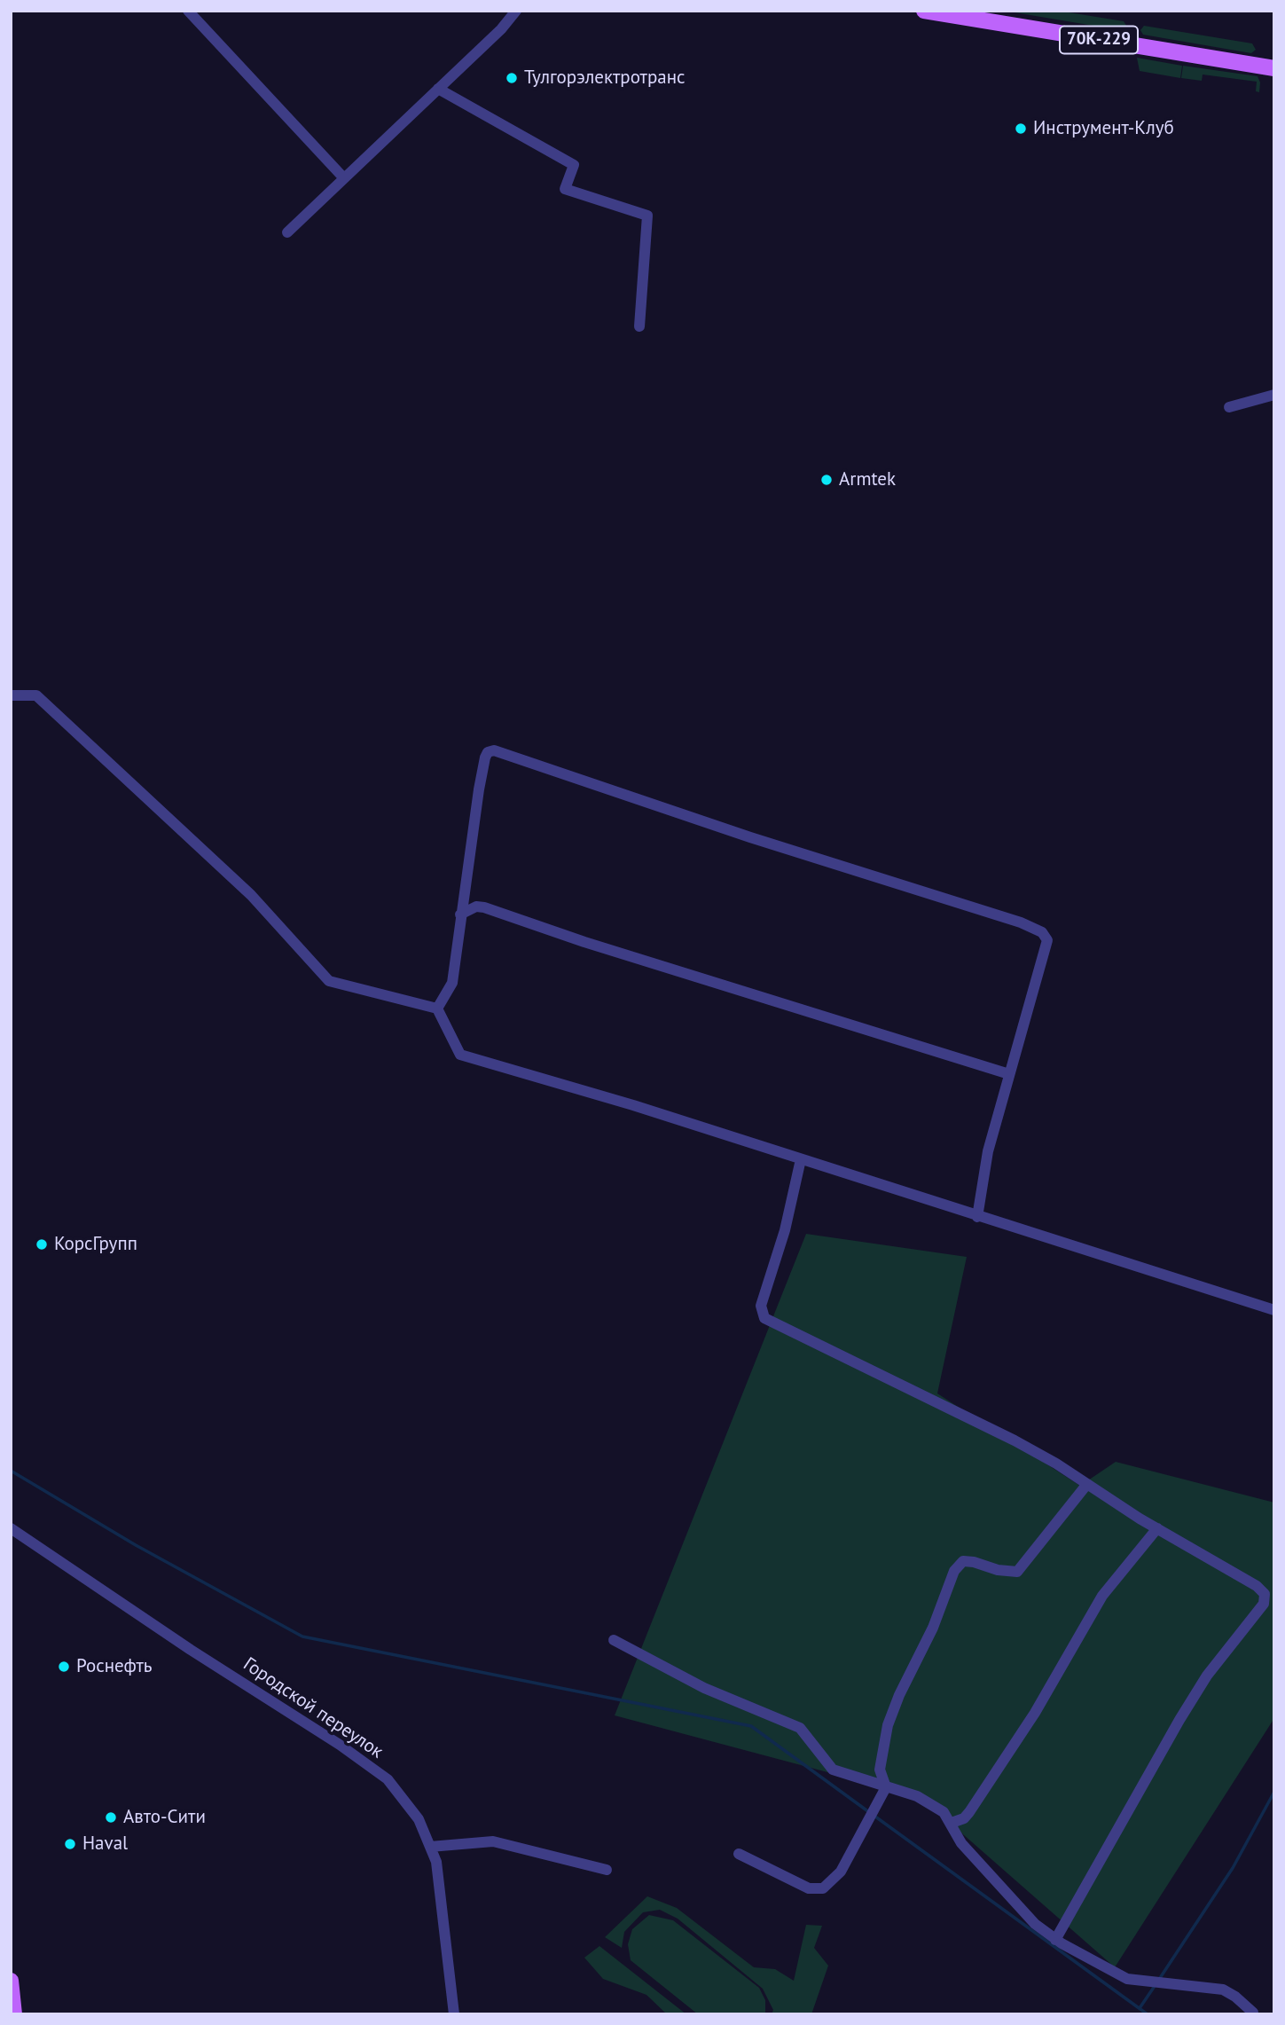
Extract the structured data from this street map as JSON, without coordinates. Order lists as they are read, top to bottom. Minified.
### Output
{"streets":{"main road":["70К-229"],"street":["Городской переулок"]},"places":["Тулгорэлектротранс","Инструмент-Клуб","Armtek","КорсГрупп","Роснефть","Авто-Сити","Haval"]}
